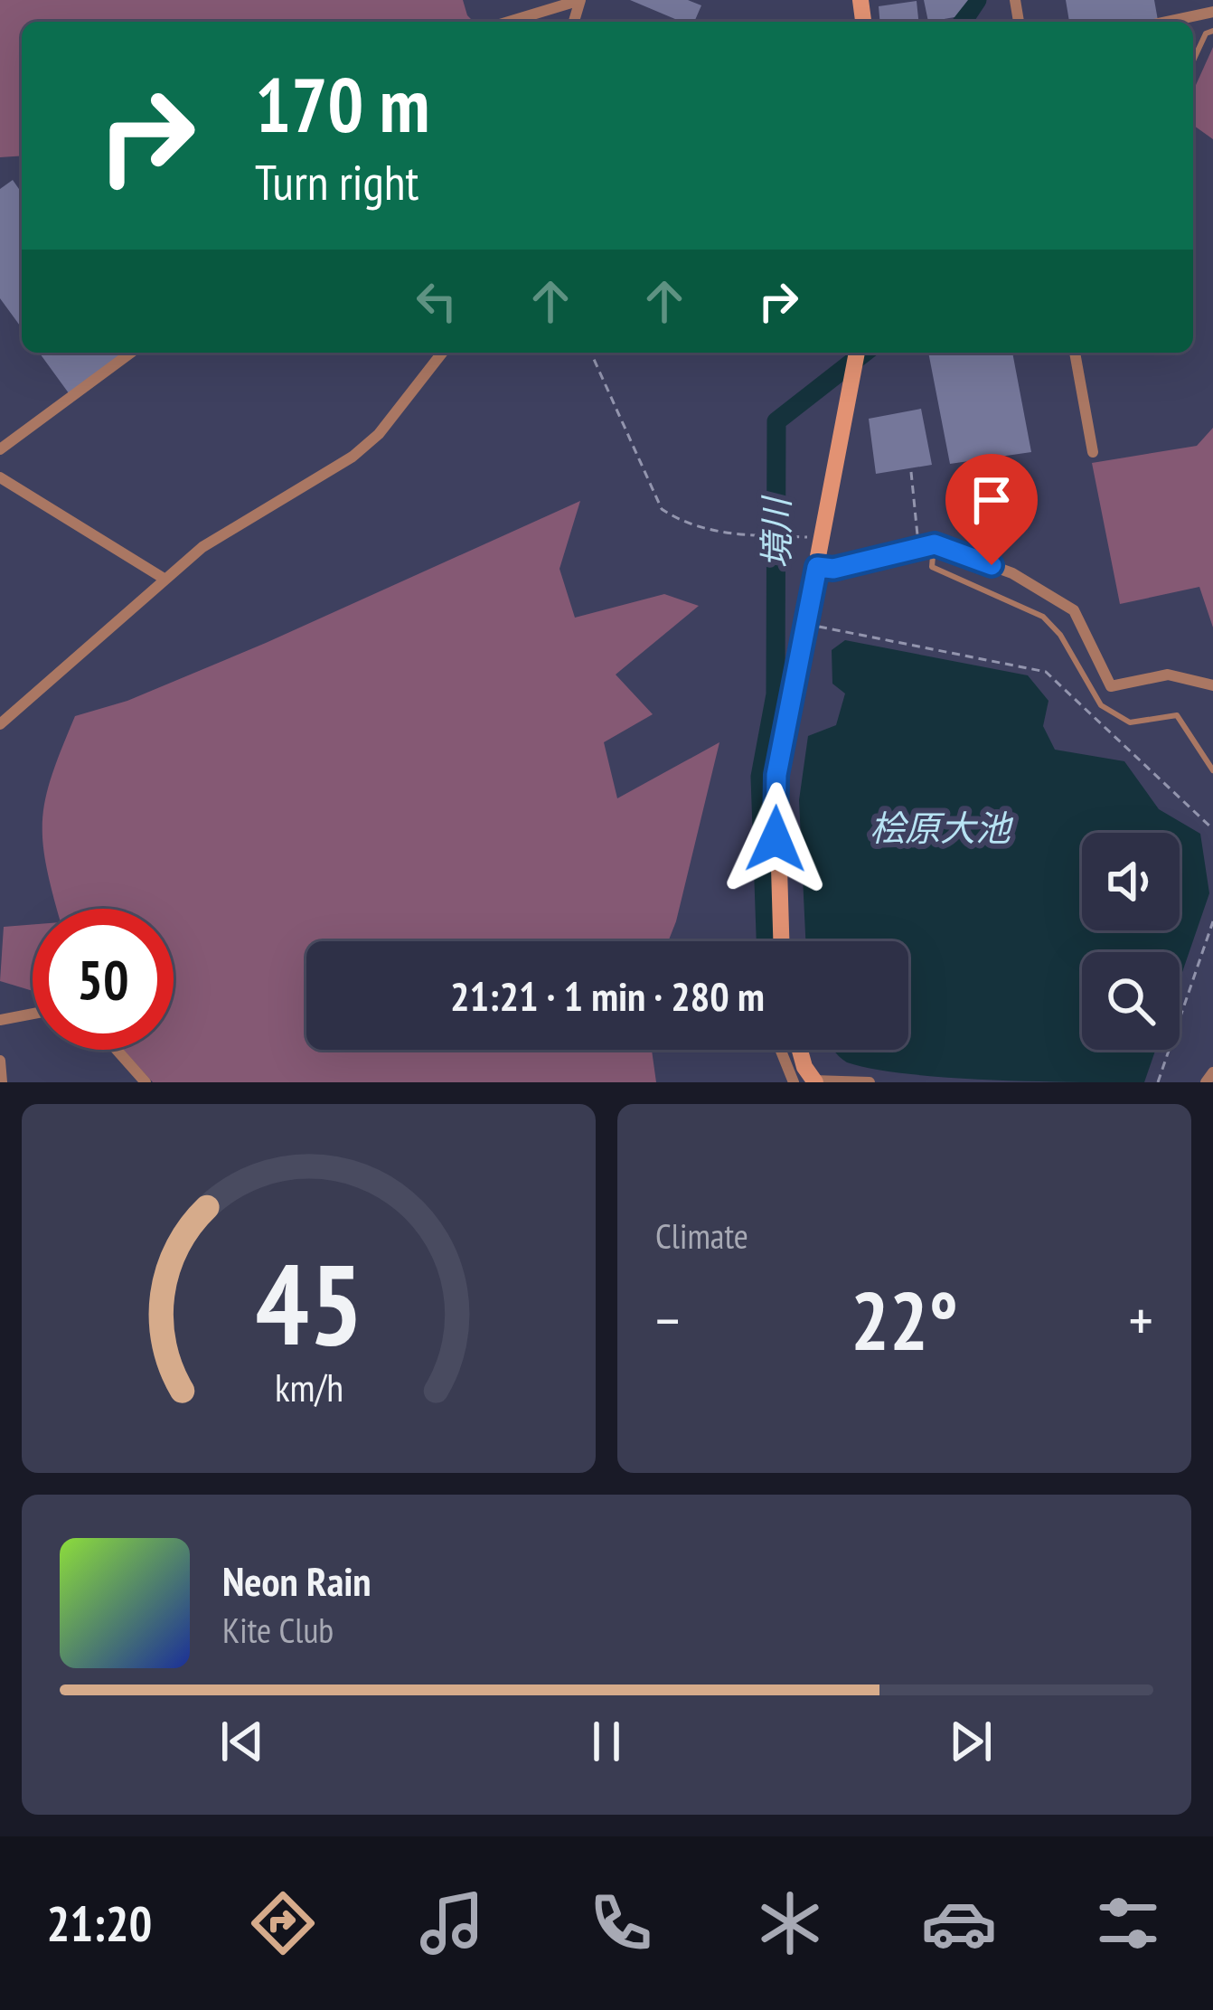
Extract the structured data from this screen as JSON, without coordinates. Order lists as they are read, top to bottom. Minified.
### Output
{"water":["境川","桧原大池"],"page":{"turn":["170 m","Turn right"],"limit":"50","trip":"21:21 · 1 min · 280 m","tile":"Climate","heat":["−","22°","+"],"song":["Neon Rain","Kite Club"],"tabs":"21:20","gauge":["45","km/h"]}}
